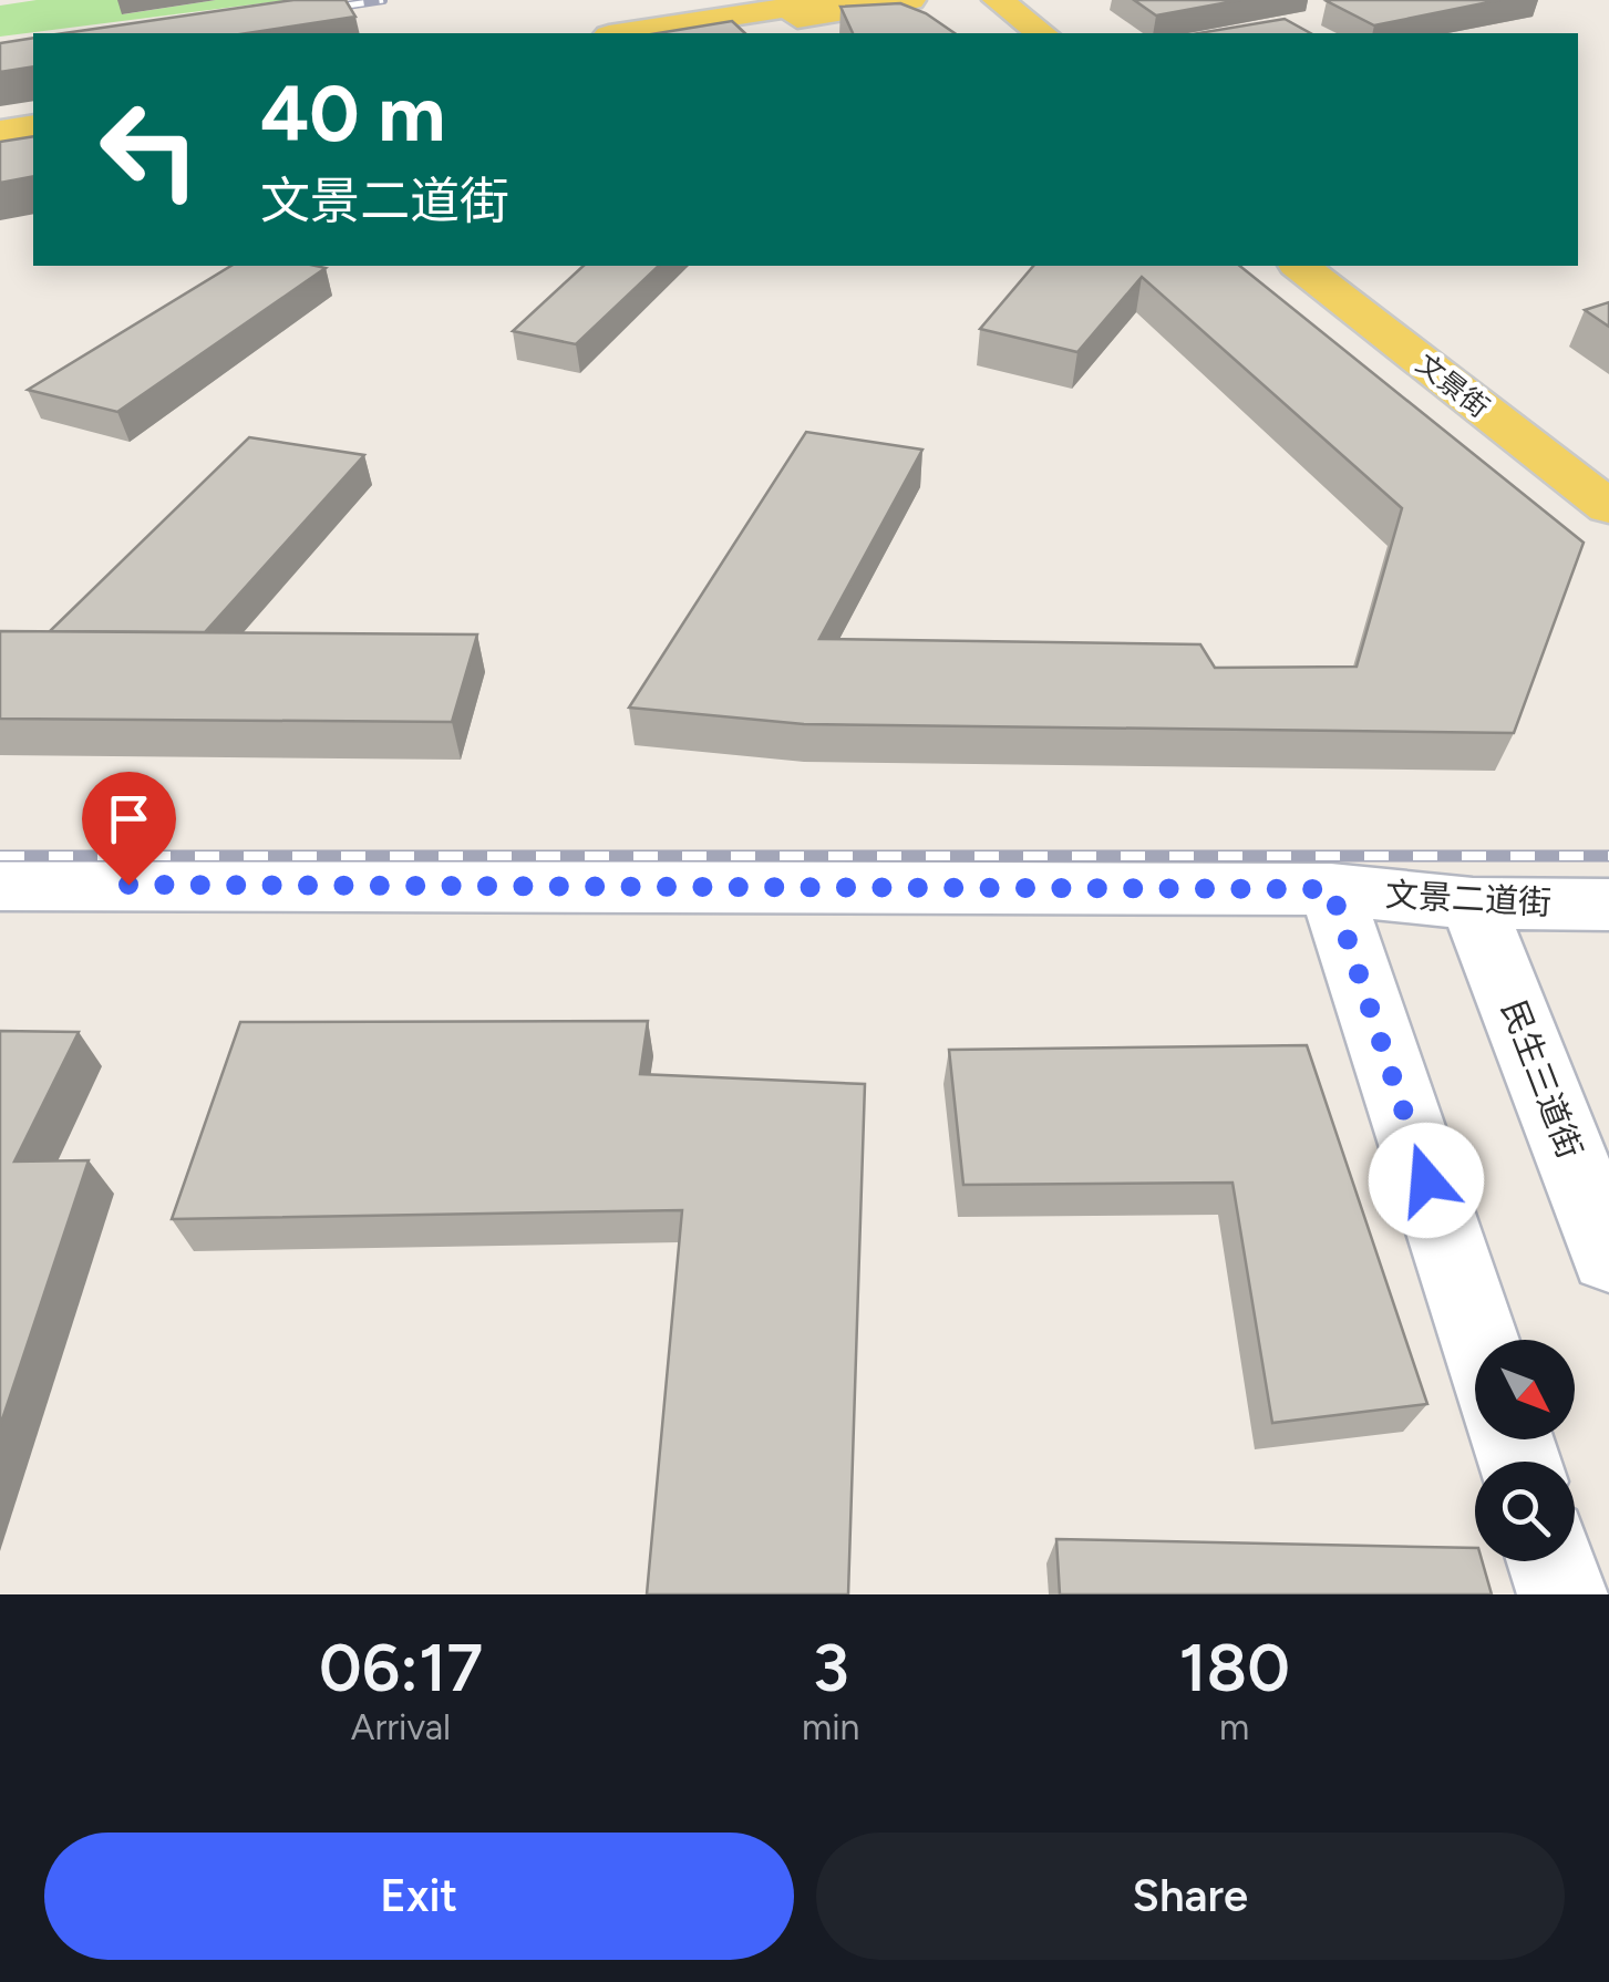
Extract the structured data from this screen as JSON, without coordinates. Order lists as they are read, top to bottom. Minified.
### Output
{"streets":{"main road":["文景街"],"street":["文景二道街","民生三道街"]},"crossings":[["文景二道街","民生三道街"]],"north":"bottom right","page":{"turn":["40 m","文景二道街"],"eta":["06:17","Arrival","3","min","180","m"],"buttons":["Exit","Share"]}}
